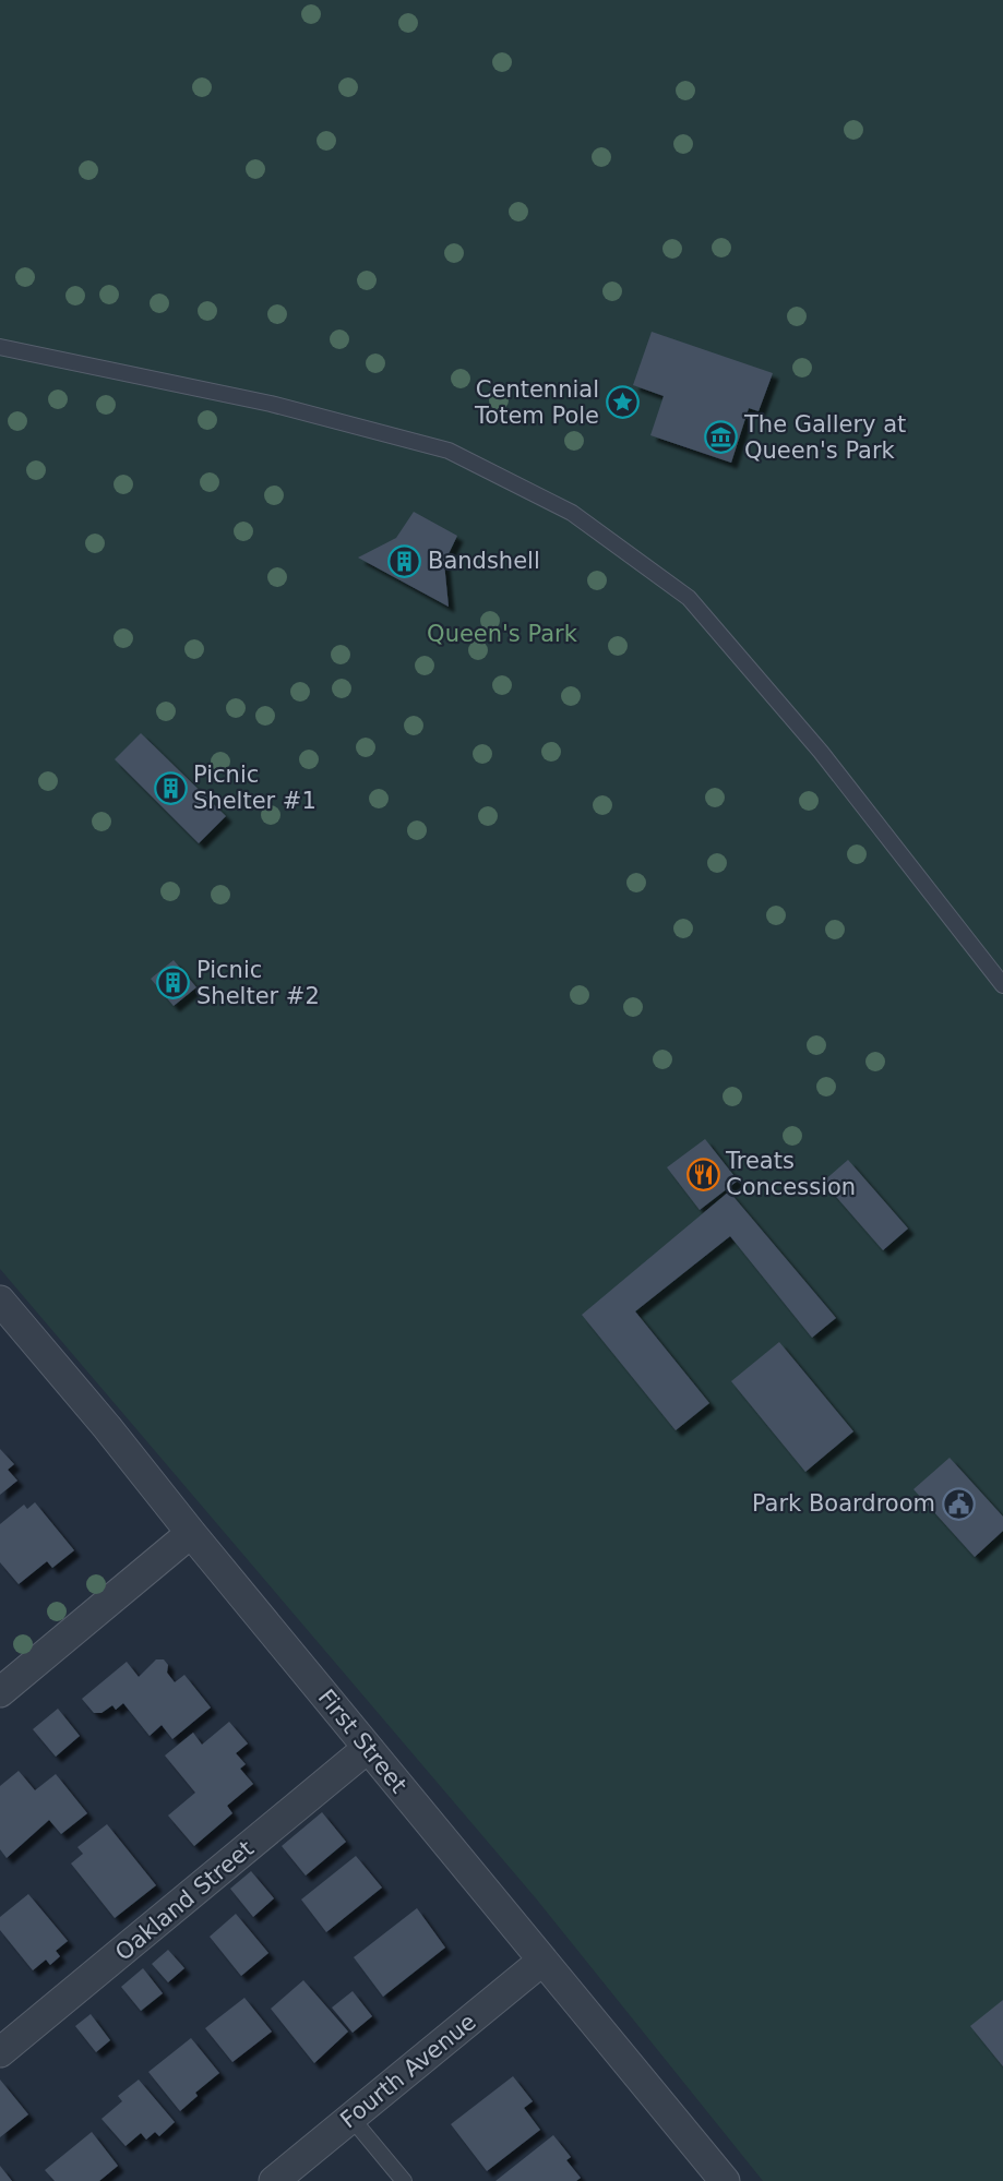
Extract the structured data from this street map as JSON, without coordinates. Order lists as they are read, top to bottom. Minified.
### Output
{"streets":{"street":["First Street","Oakland Street","Fourth Avenue"]},"crossings":[["First Street","Oakland Street"],["First Street","Fourth Avenue"]],"parks":["Queen's Park"],"places":{"place":["Centennial Totem Pole"],"museum":["The Gallery at Queen's Park"],"building":["Bandshell","Picnic Shelter #1","Picnic Shelter #2"],"restaurant":["Treats Concession"],"public building":["Park Boardroom"]}}
